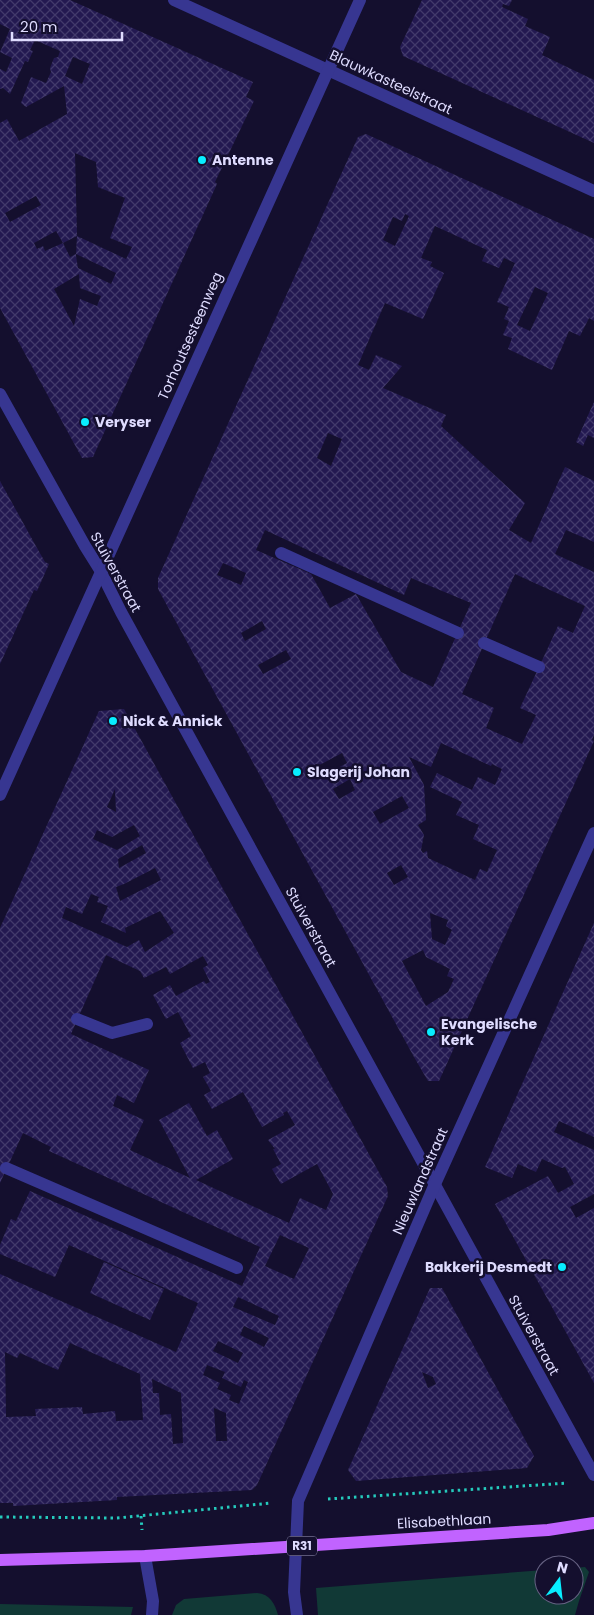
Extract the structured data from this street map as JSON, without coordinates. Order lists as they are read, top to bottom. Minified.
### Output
{"streets":{"main road":["Elisabethlaan","R31"],"street":["Blauwkasteelstraat","Torhoutsesteenweg","Stuiverstraat","Nieuwlandstraat"]},"crossings":[["Blauwkasteelstraat","Torhoutsesteenweg"],["Torhoutsesteenweg","Stuiverstraat"],["Stuiverstraat","Nieuwlandstraat"],["Nieuwlandstraat","Elisabethlaan"]],"places":["Antenne","Veryser","Nick & Annick","Slagerij Johan","Evangelische Kerk","Bakkerij Desmedt"],"scale_bar":"20 m","north":"top"}
